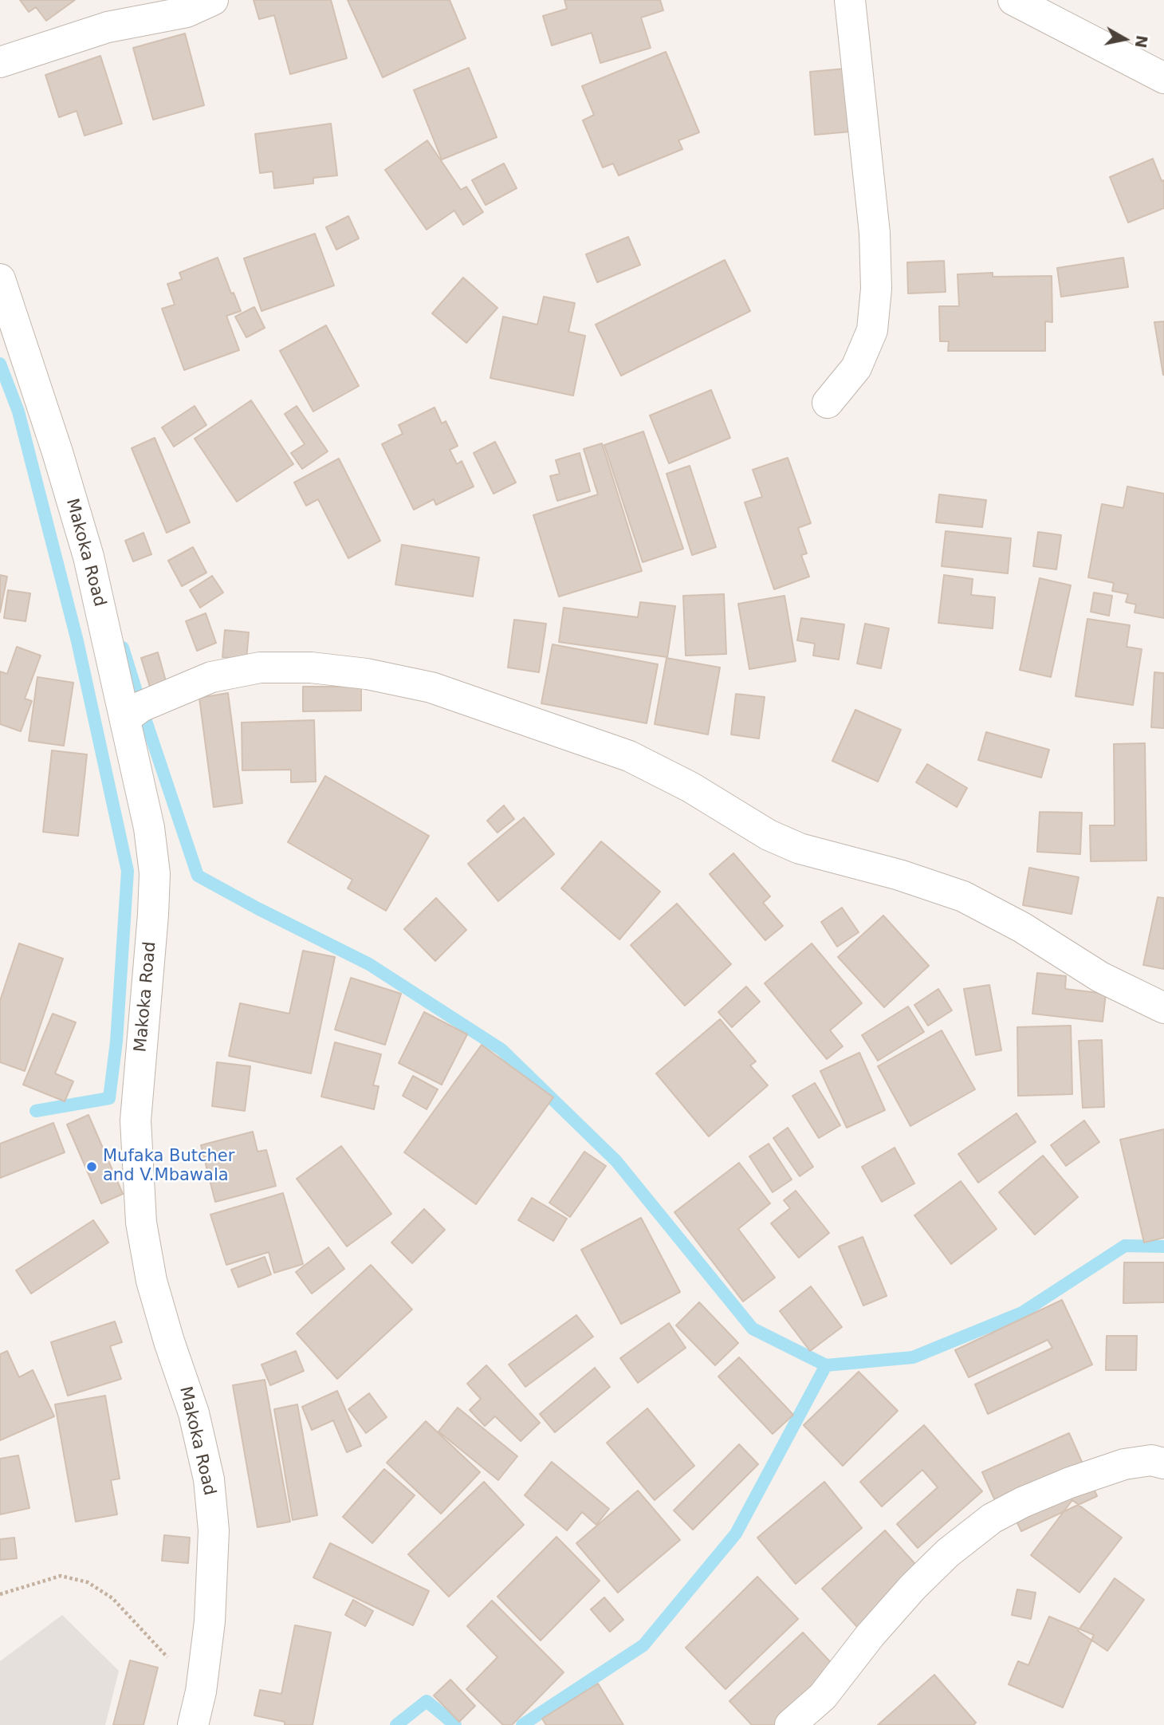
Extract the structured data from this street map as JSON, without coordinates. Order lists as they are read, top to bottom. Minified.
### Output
{"streets":{"street":["Makoka Road"]},"places":["Mufaka Butcher and V.Mbawala"],"north":"right"}
